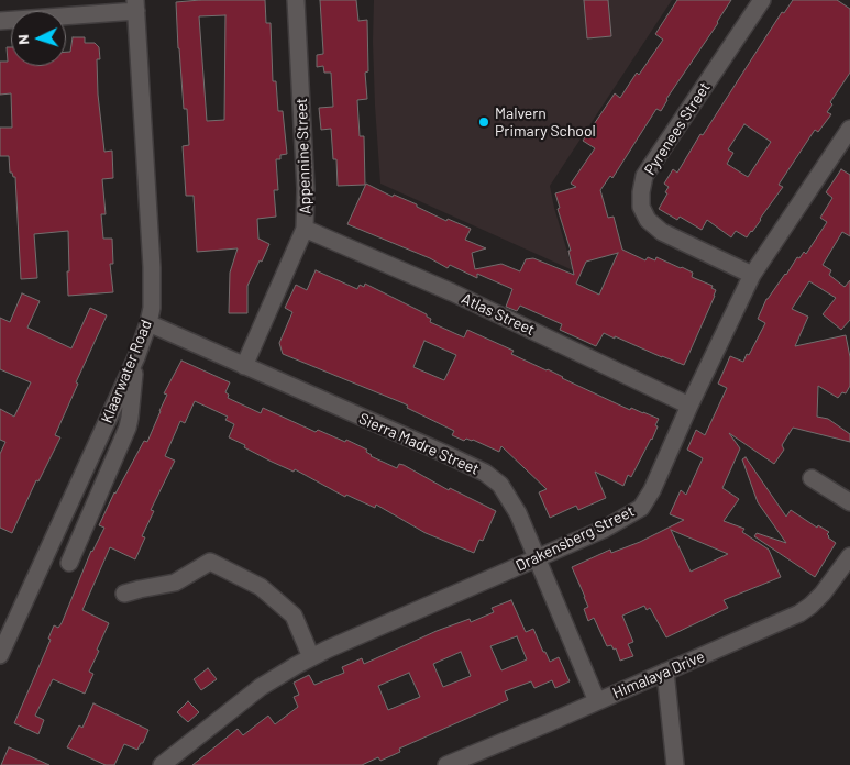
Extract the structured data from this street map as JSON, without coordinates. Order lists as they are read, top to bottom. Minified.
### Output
{"streets":{"street":["Pyrenees Street","Appennine Street","Atlas Street","Klaarwater Road","Sierra Madre Street","Drakensberg Street","Himalaya Drive"]},"crossings":[["Pyrenees Street","Drakensberg Street"],["Appennine Street","Atlas Street"],["Appennine Street","Sierra Madre Street"],["Atlas Street","Drakensberg Street"],["Klaarwater Road","Sierra Madre Street"],["Sierra Madre Street","Drakensberg Street"],["Sierra Madre Street","Himalaya Drive"]],"places":["Malvern Primary School"],"north":"left"}
